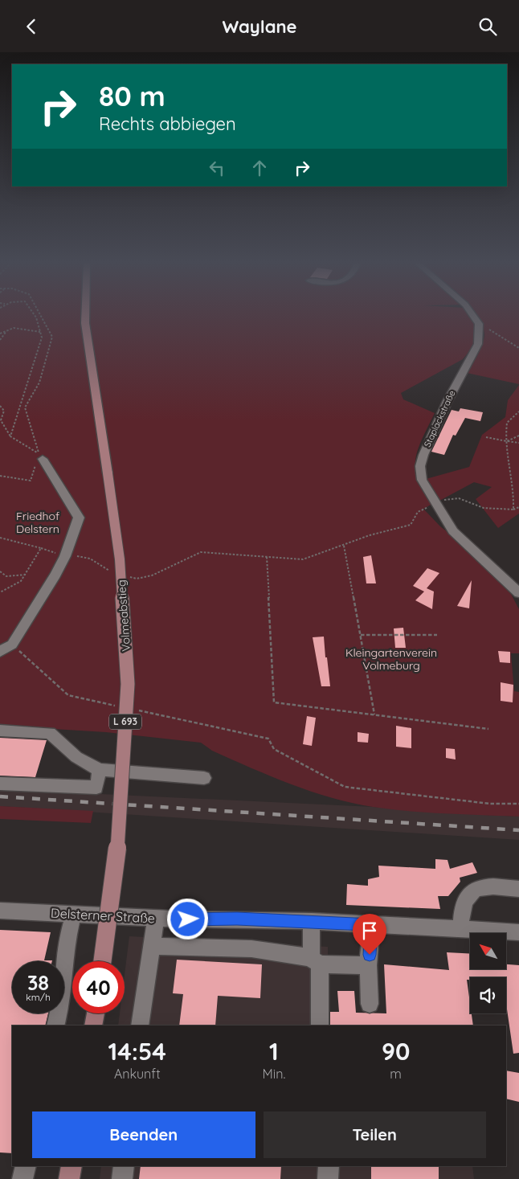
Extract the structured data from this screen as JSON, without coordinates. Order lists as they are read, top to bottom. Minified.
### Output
{"streets":{"main road":["Volmeabstieg","L 693"],"street":["Staplackstraße","Delsterner Straße"]},"parks":["Friedhof Delstern","Kleingartenverein Volmeburg"],"north":"top left","page":{"header":"Waylane","turn":["80 m","Rechts abbiegen"],"speed":"38 km/h","limit":"40","eta":["14:54","Ankunft","1","Min.","90","m"],"buttons":["Beenden","Teilen"]}}
